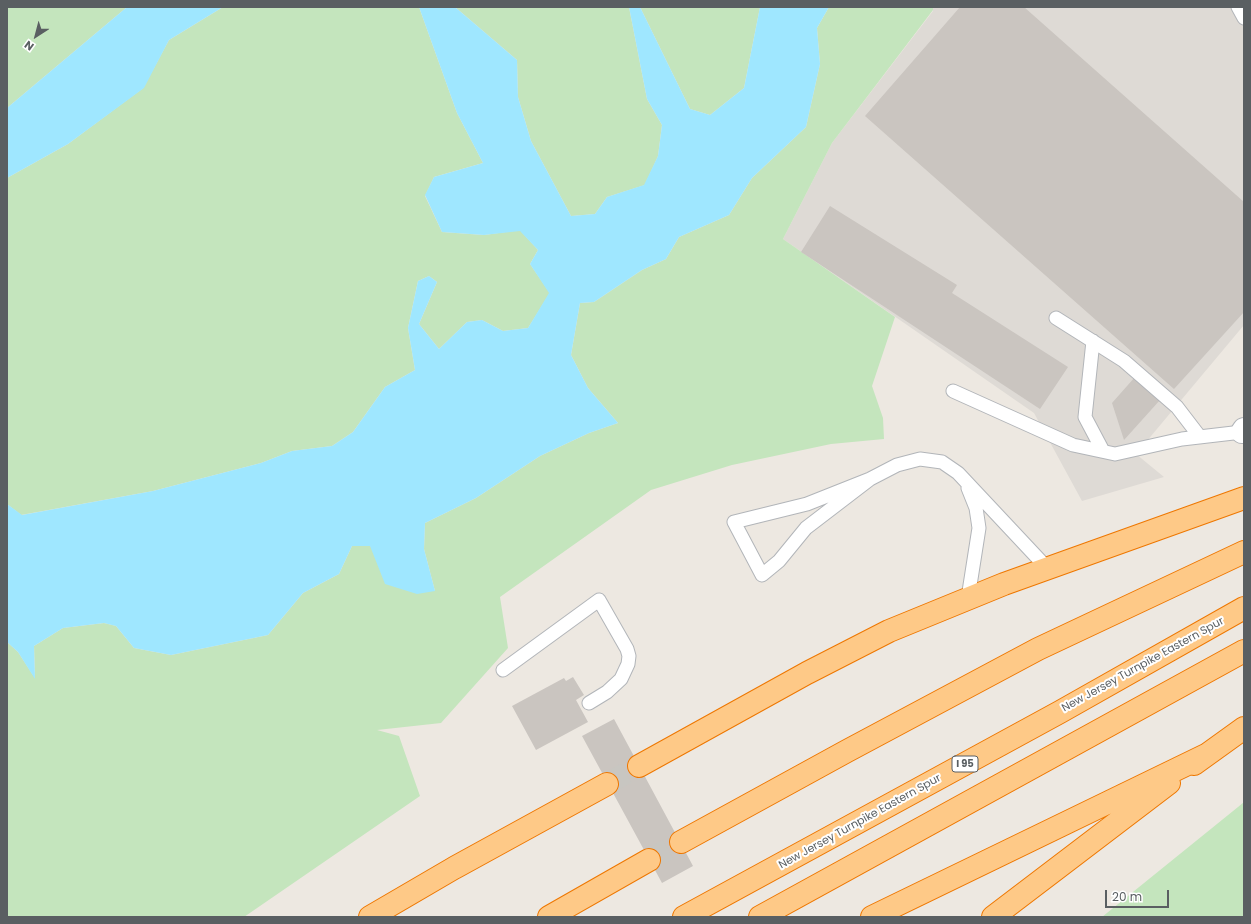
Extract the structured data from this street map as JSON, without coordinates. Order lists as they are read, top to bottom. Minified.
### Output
{"streets":{"highway":["New Jersey Turnpike Eastern Spur","I 95"]},"scale_bar":"20 m","north":"bottom left"}
